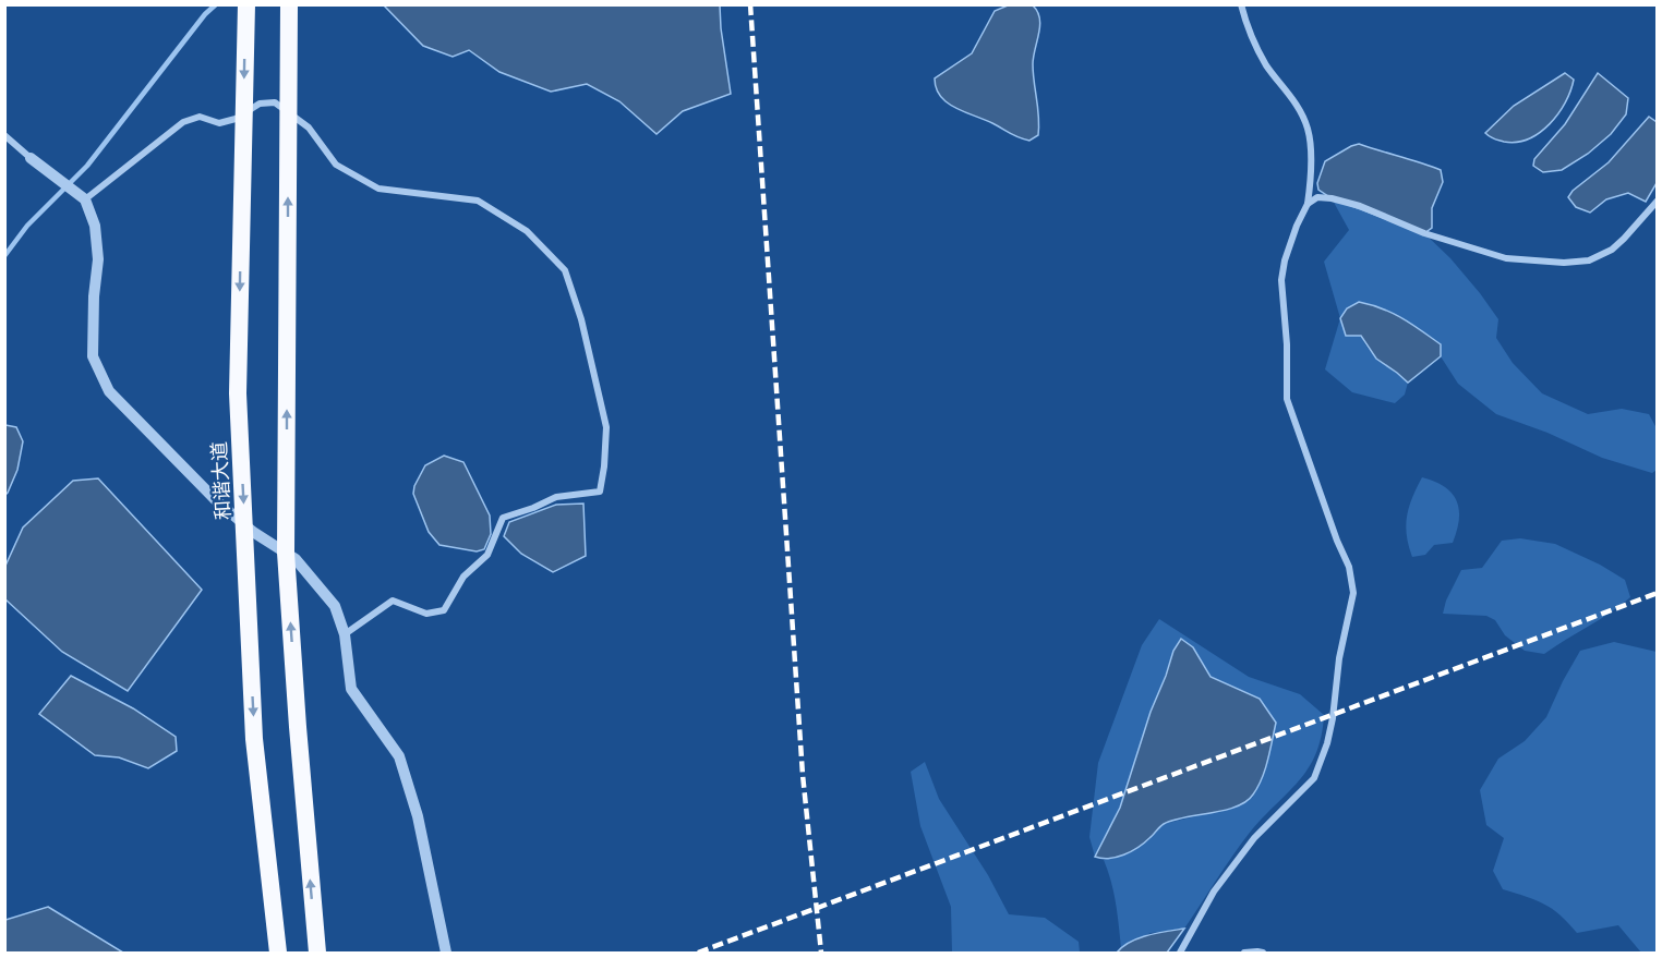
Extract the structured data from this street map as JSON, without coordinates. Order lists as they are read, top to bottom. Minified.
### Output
{"streets":{"highway":["和谐大道"]}}
